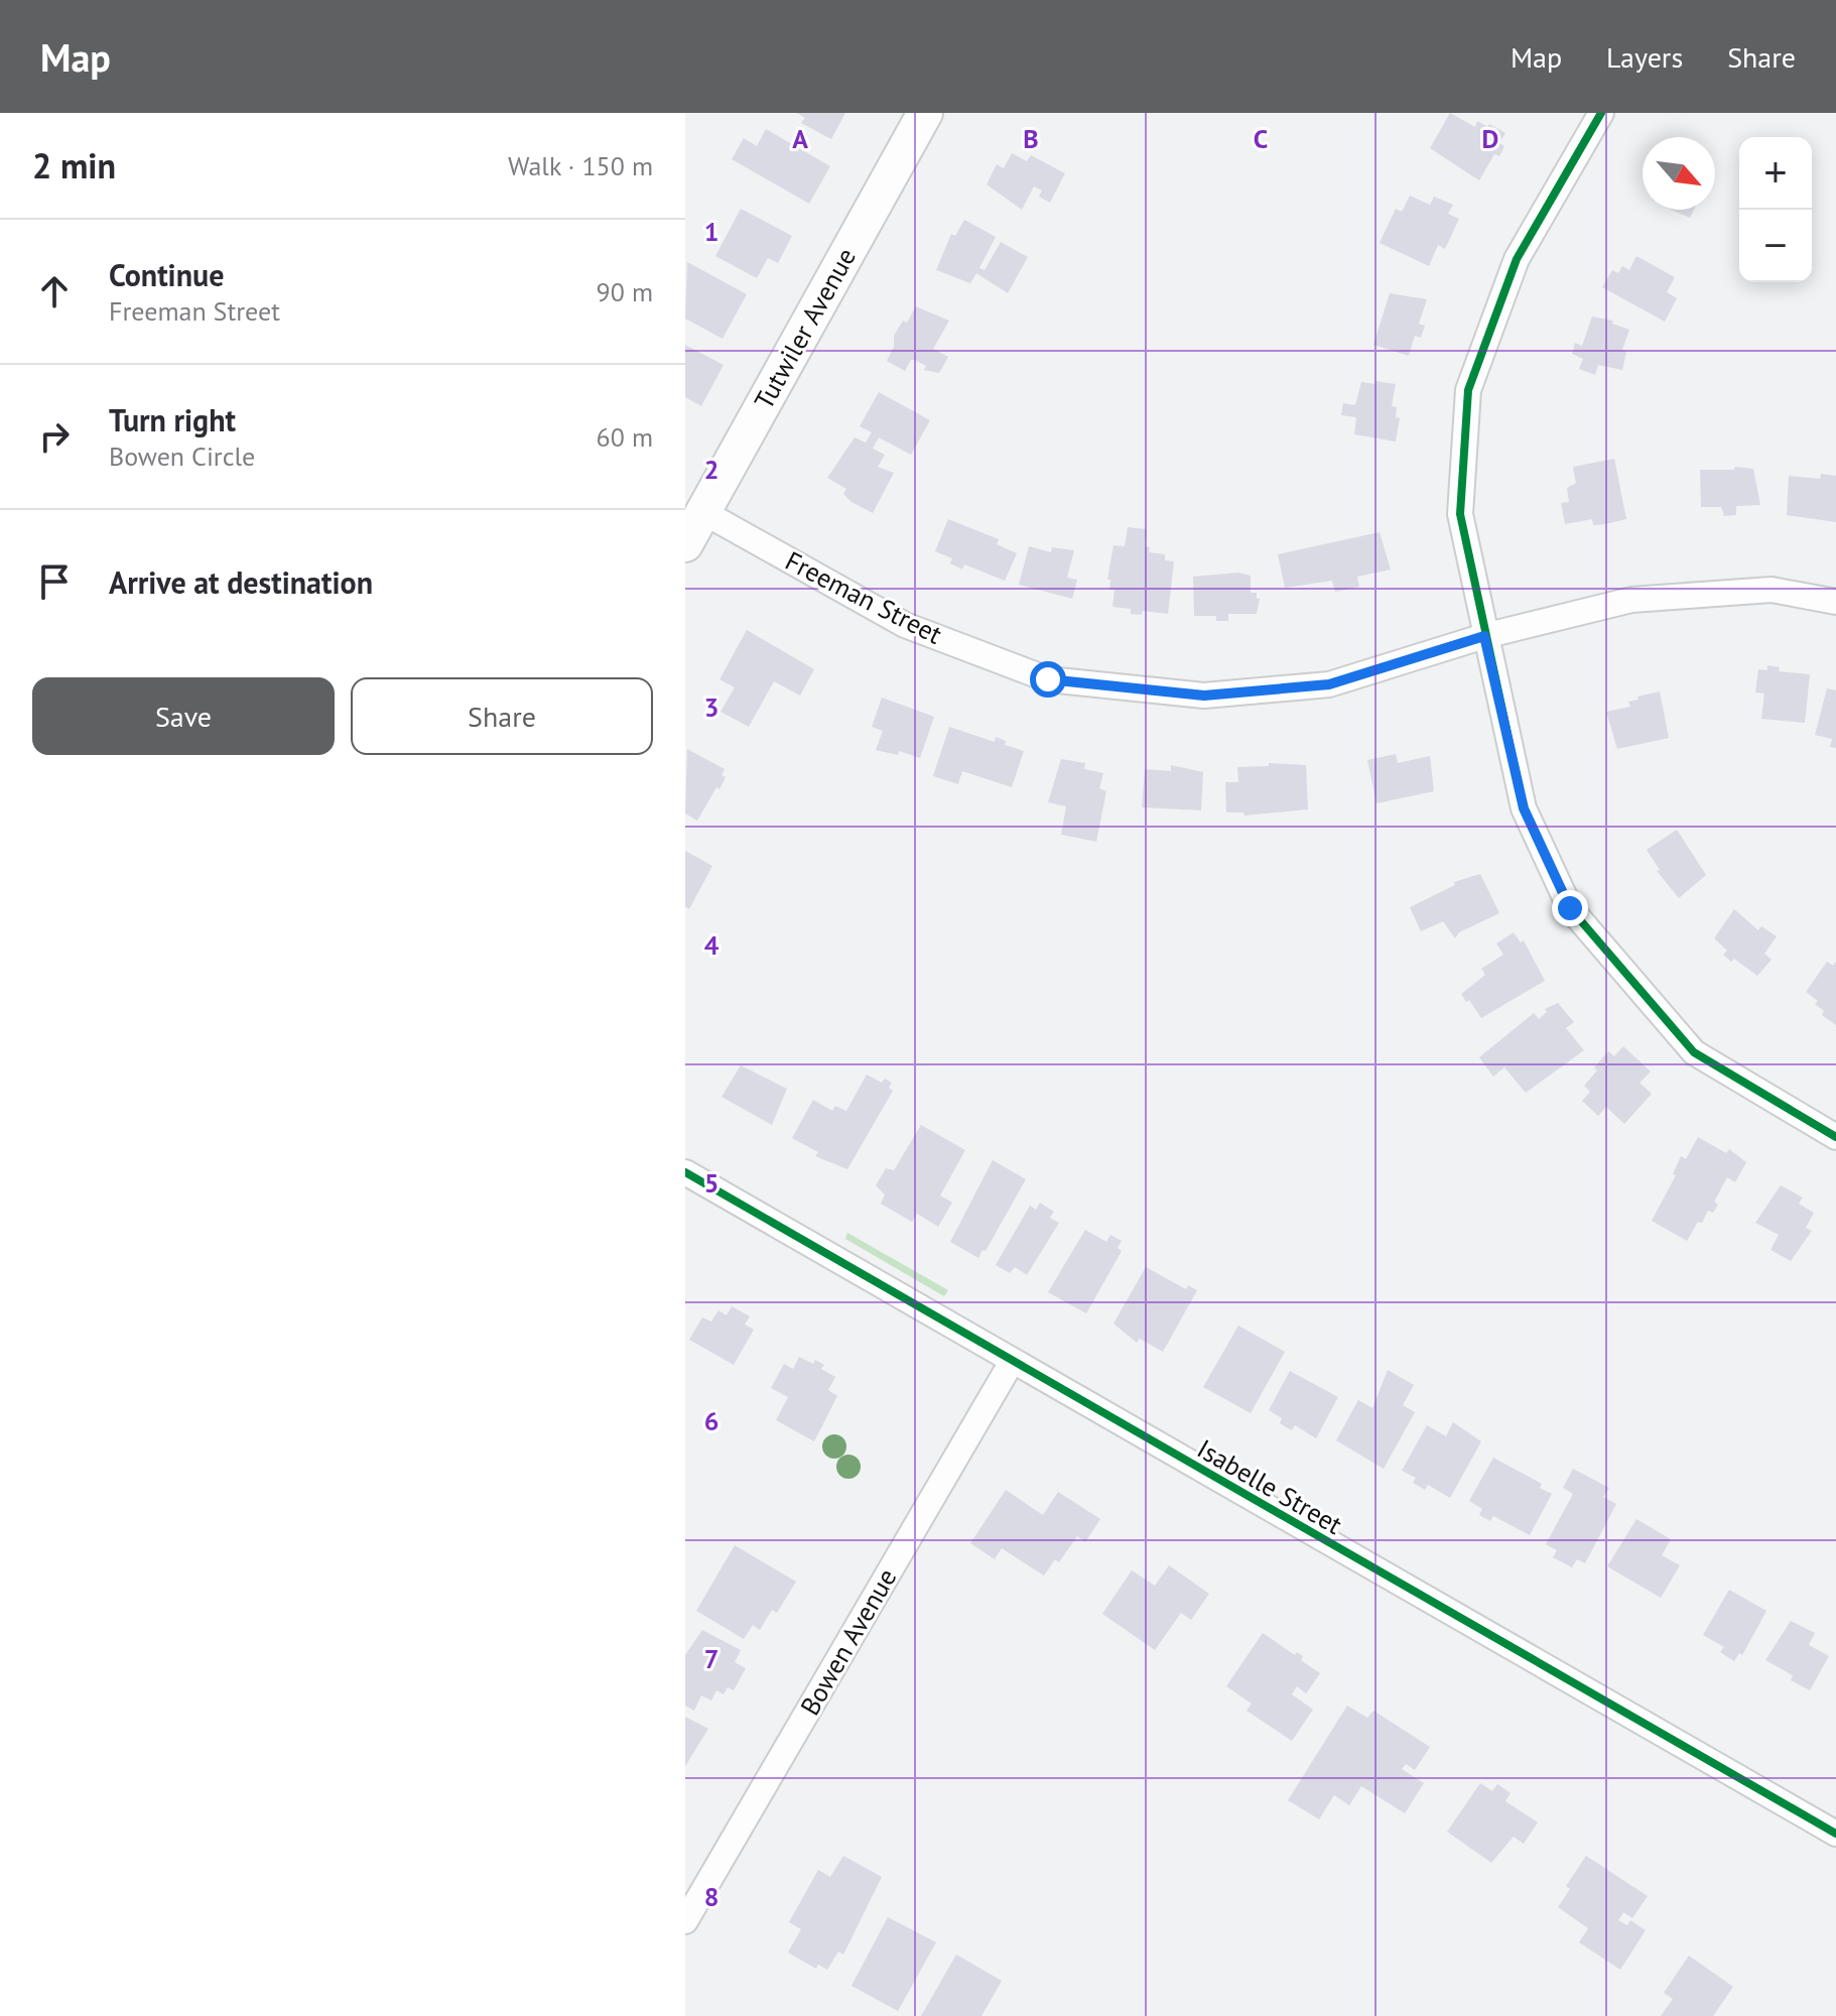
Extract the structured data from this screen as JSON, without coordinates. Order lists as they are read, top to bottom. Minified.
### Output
{"streets":{"street":["Tutwiler Avenue","Freeman Street","Isabelle Street","Bowen Avenue"]},"crossings":[["Tutwiler Avenue","Freeman Street"],["Isabelle Street","Bowen Avenue"]],"north":"bottom right","page":{"header":"Map","nav":["Map","Layers","Share"],"heading":["2 min","Walk · 150 m"],"map_buttons":["+","−"],"list":[["Continue","Freeman Street","90 m"],["Turn right","Bowen Circle","60 m"],"Arrive at destination"],"buttons":["Save","Share"]},"grid":{"columns":["A","B","C","D"],"rows":["1","2","3","4","5","6","7","8"]}}
